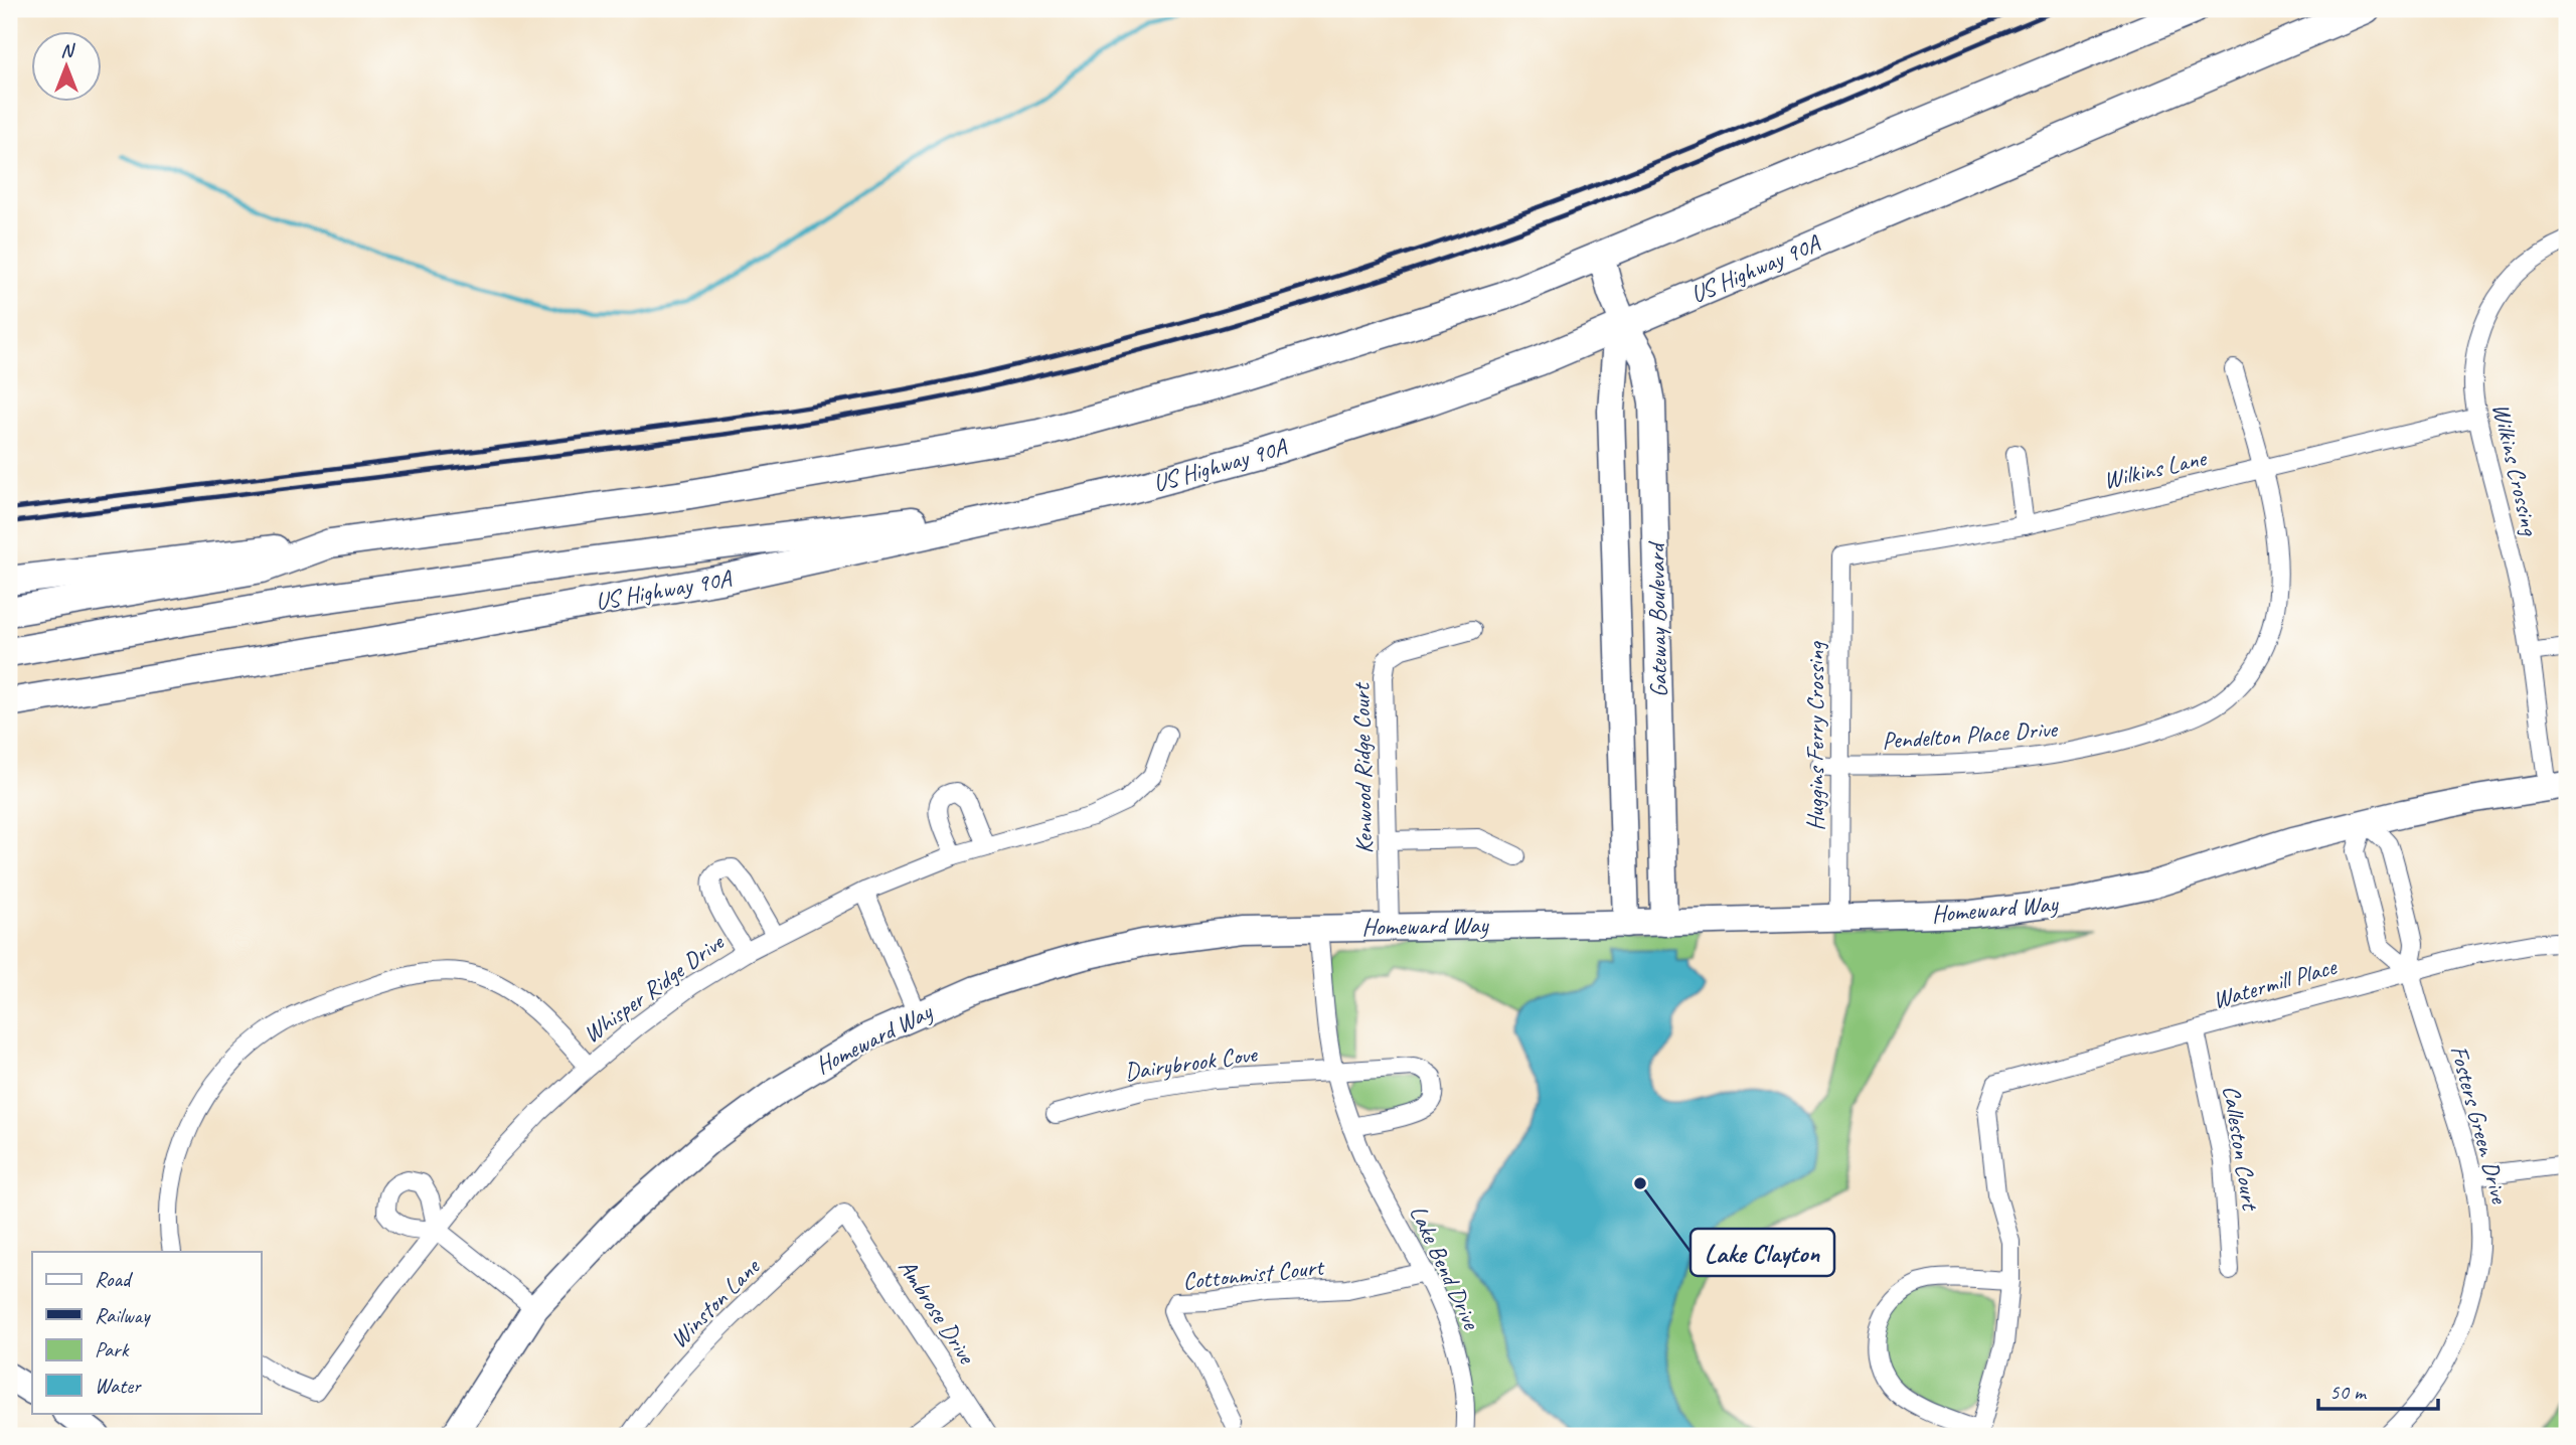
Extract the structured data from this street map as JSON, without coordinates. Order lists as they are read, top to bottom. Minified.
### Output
{"streets":{"main road":["US Highway 90A"],"street":["Wilkins Lane","Wilkins Crossing","Gateway Boulevard","Pendelton Place Drive","Huggins Ferry Crossing","Kenwood Ridge Court","Homeward Way","Watermill Place","Whisper Ridge Drive","Dairybrook Cove","Fosters Green Drive","Calleston Court","Lake Bend Drive","Cottonmist Court","Winston Lane","Ambrose Drive"]},"crossings":[["US Highway 90A","Gateway Boulevard"],["Wilkins Lane","Wilkins Crossing"],["Wilkins Lane","Pendelton Place Drive"],["Wilkins Lane","Huggins Ferry Crossing"],["Wilkins Crossing","Homeward Way"],["Gateway Boulevard","Homeward Way"],["Pendelton Place Drive","Huggins Ferry Crossing"],["Huggins Ferry Crossing","Homeward Way"],["Kenwood Ridge Court","Homeward Way"],["Homeward Way","Fosters Green Drive"],["Homeward Way","Lake Bend Drive"],["Watermill Place","Fosters Green Drive"],["Watermill Place","Calleston Court"],["Dairybrook Cove","Lake Bend Drive"],["Lake Bend Drive","Cottonmist Court"],["Winston Lane","Ambrose Drive"]],"places":["Lake Clayton"],"legend":["Road","Railway","Park","Water"],"scale_bar":"50 m","north":"top"}
